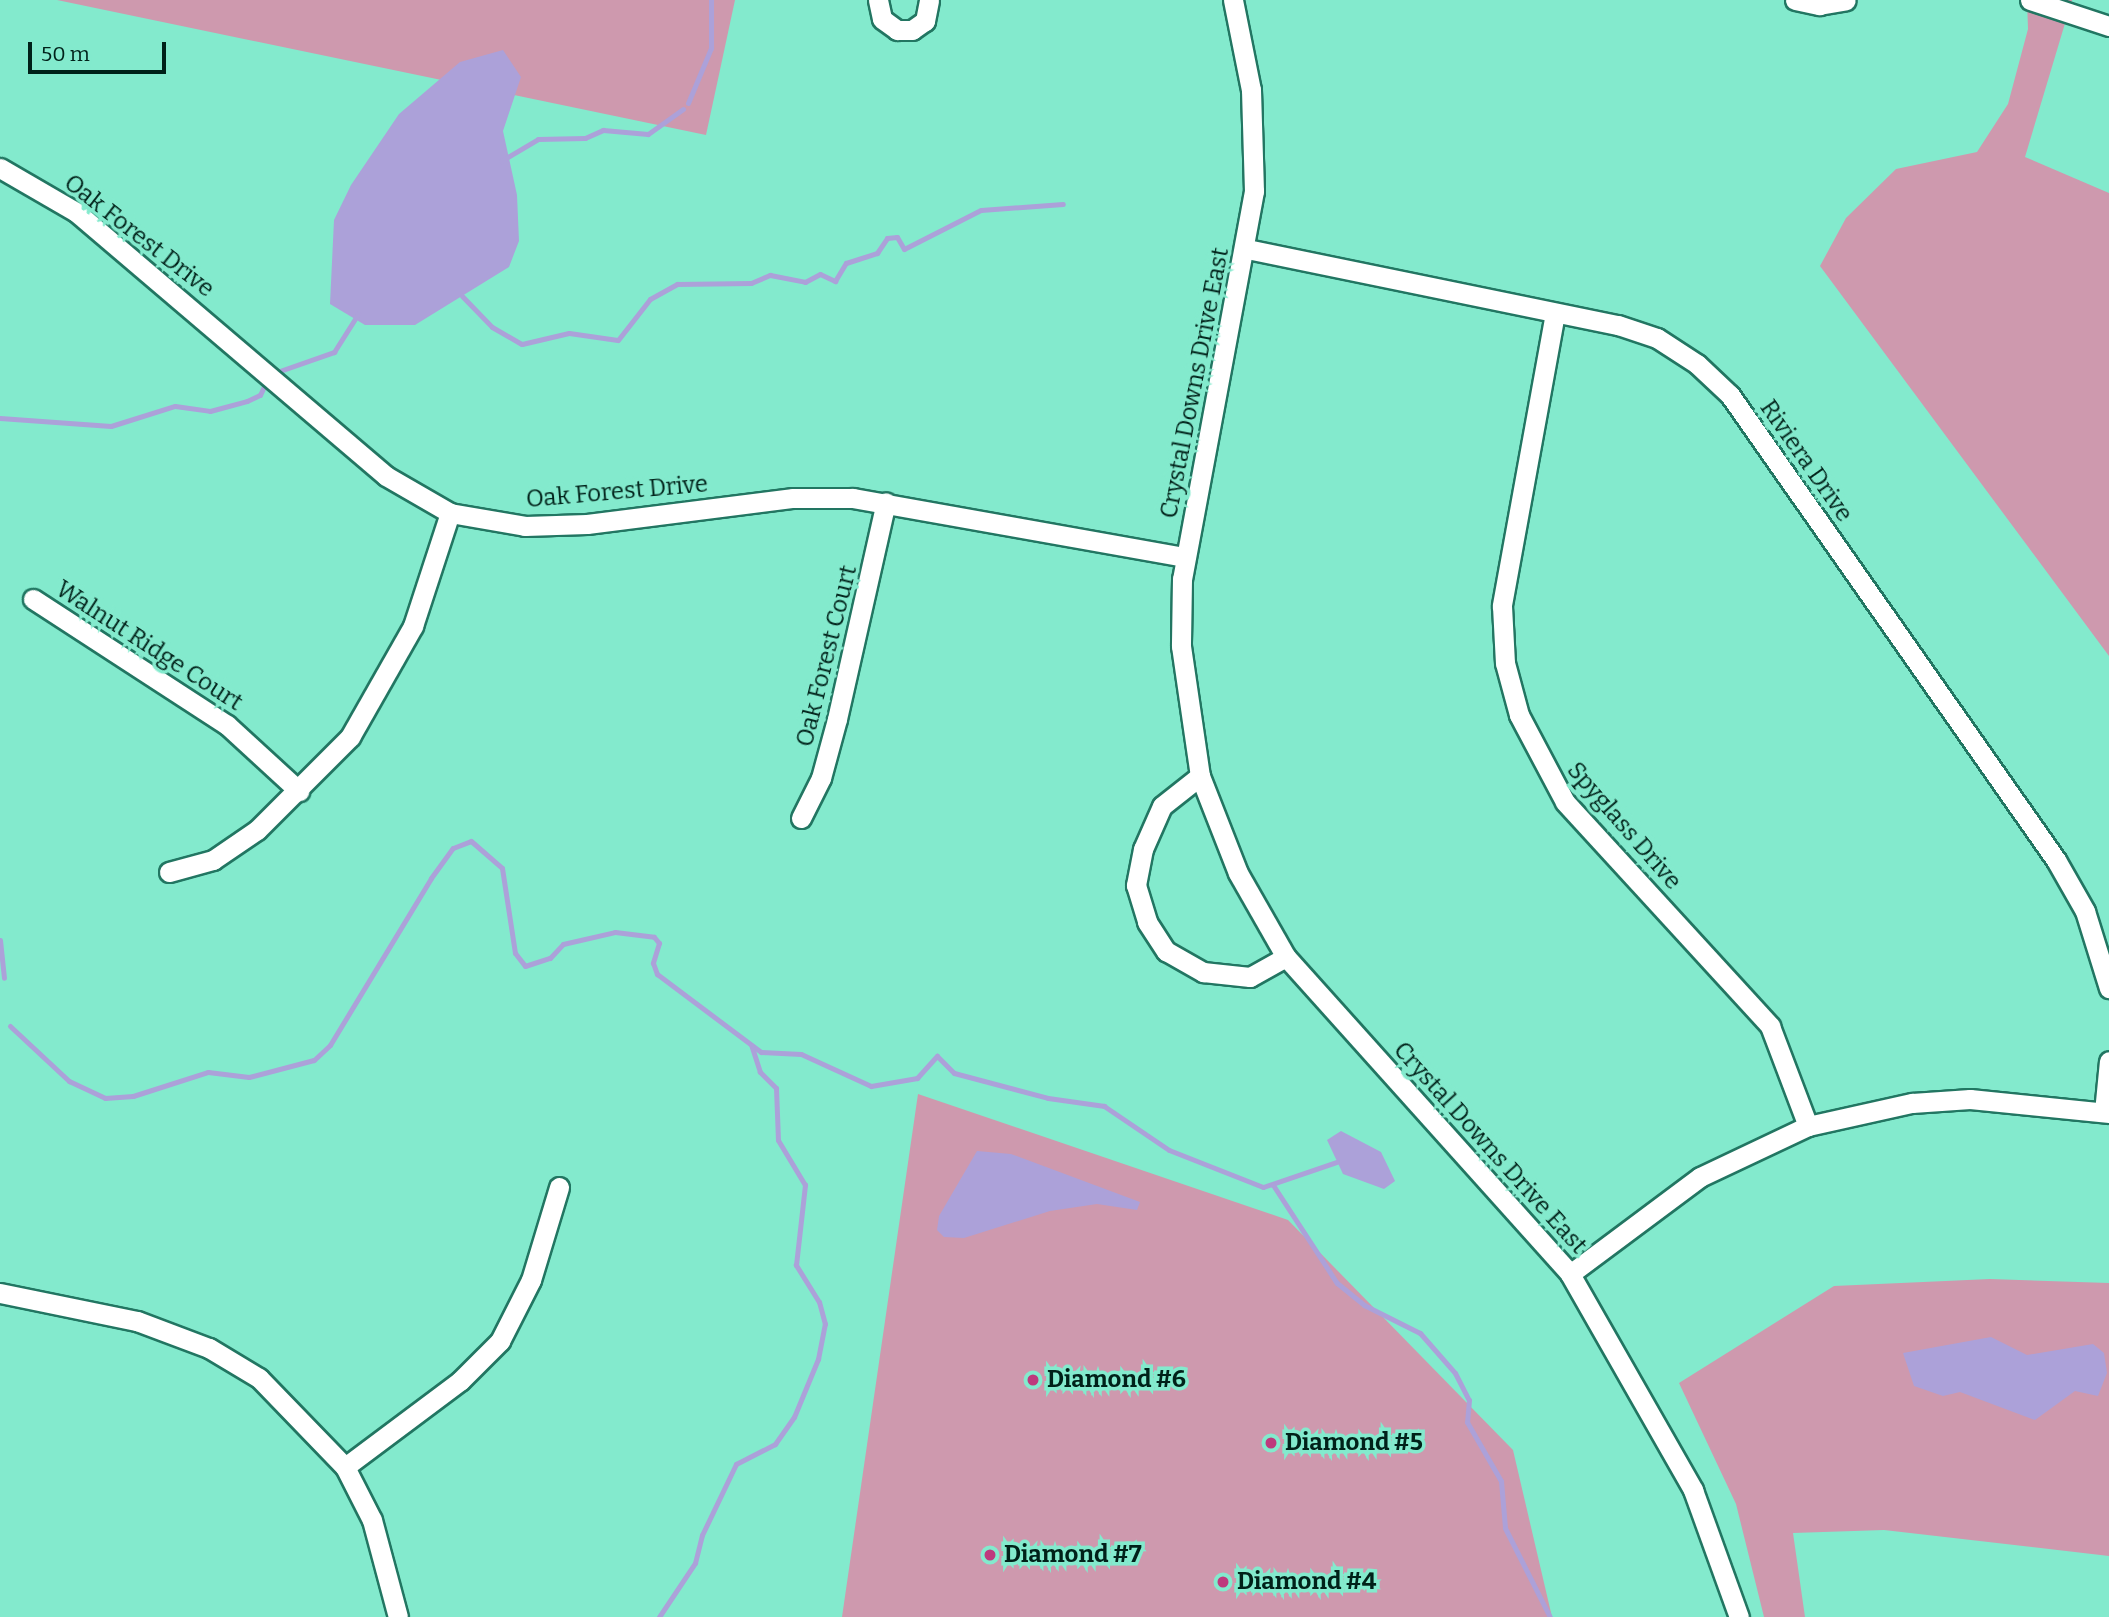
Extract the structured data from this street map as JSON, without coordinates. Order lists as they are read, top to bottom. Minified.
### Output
{"streets":{"street":["Oak Forest Drive","Crystal Downs Drive East","Riviera Drive","Walnut Ridge Court","Oak Forest Court","Spyglass Drive"]},"crossings":[["Oak Forest Drive","Crystal Downs Drive East"],["Oak Forest Drive","Oak Forest Court"],["Crystal Downs Drive East","Riviera Drive"],["Riviera Drive","Spyglass Drive"]],"places":["Diamond #6","Diamond #5","Diamond #7","Diamond #4"],"scale_bar":"50 m"}
